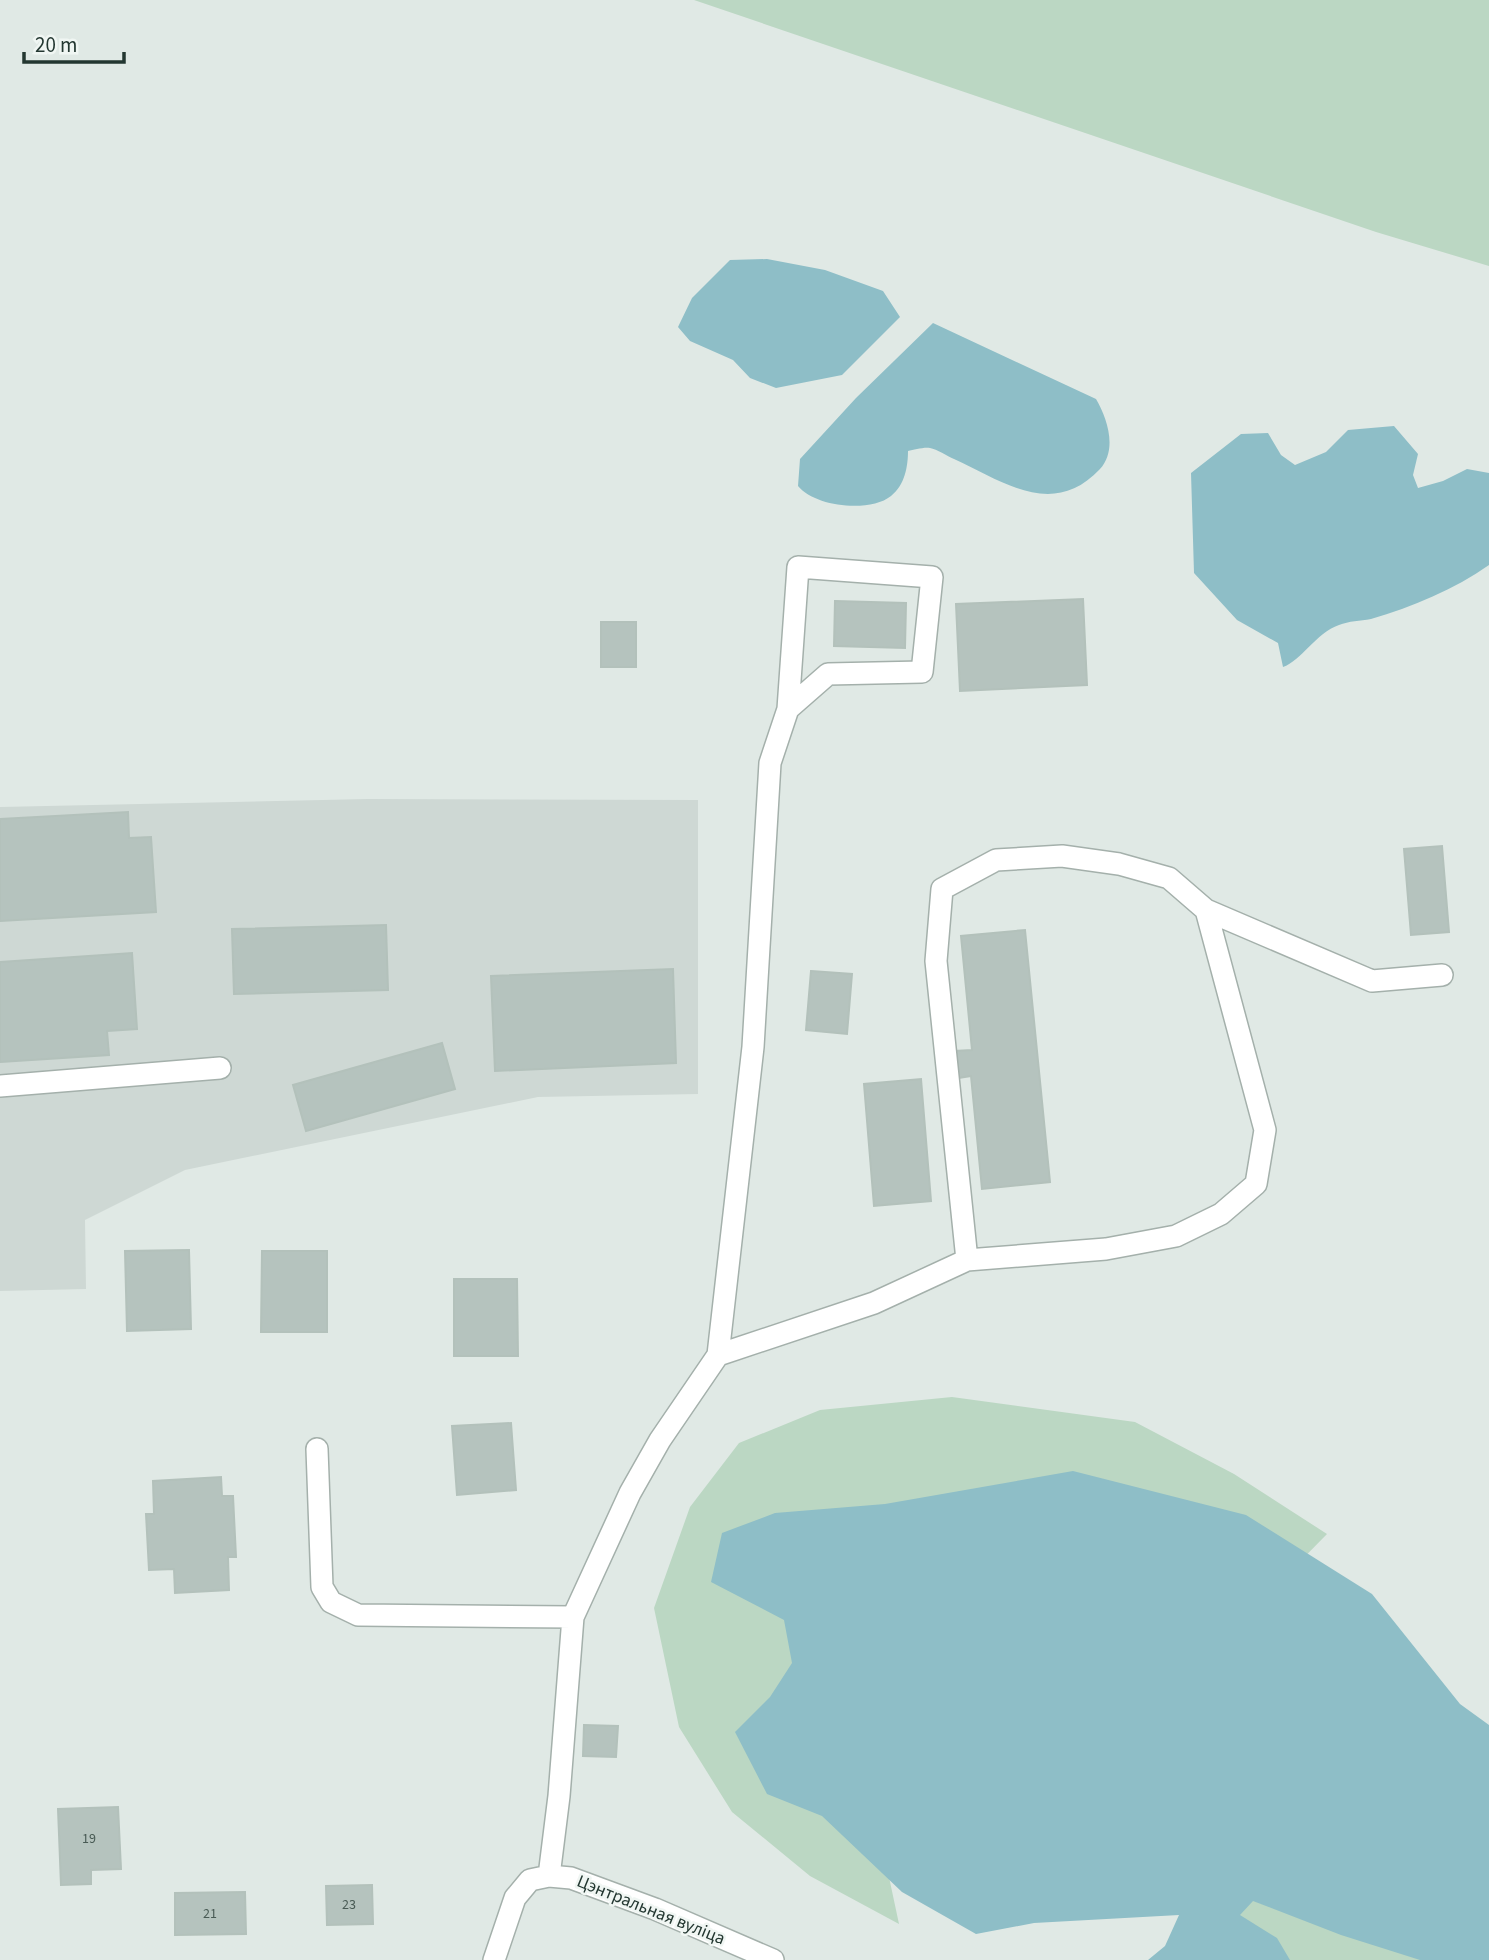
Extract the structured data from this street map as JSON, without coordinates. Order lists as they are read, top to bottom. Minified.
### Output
{"streets":{"street":["Цэнтральная вуліца"]},"house_numbers":["19","23","21"],"scale_bar":"20 m"}
